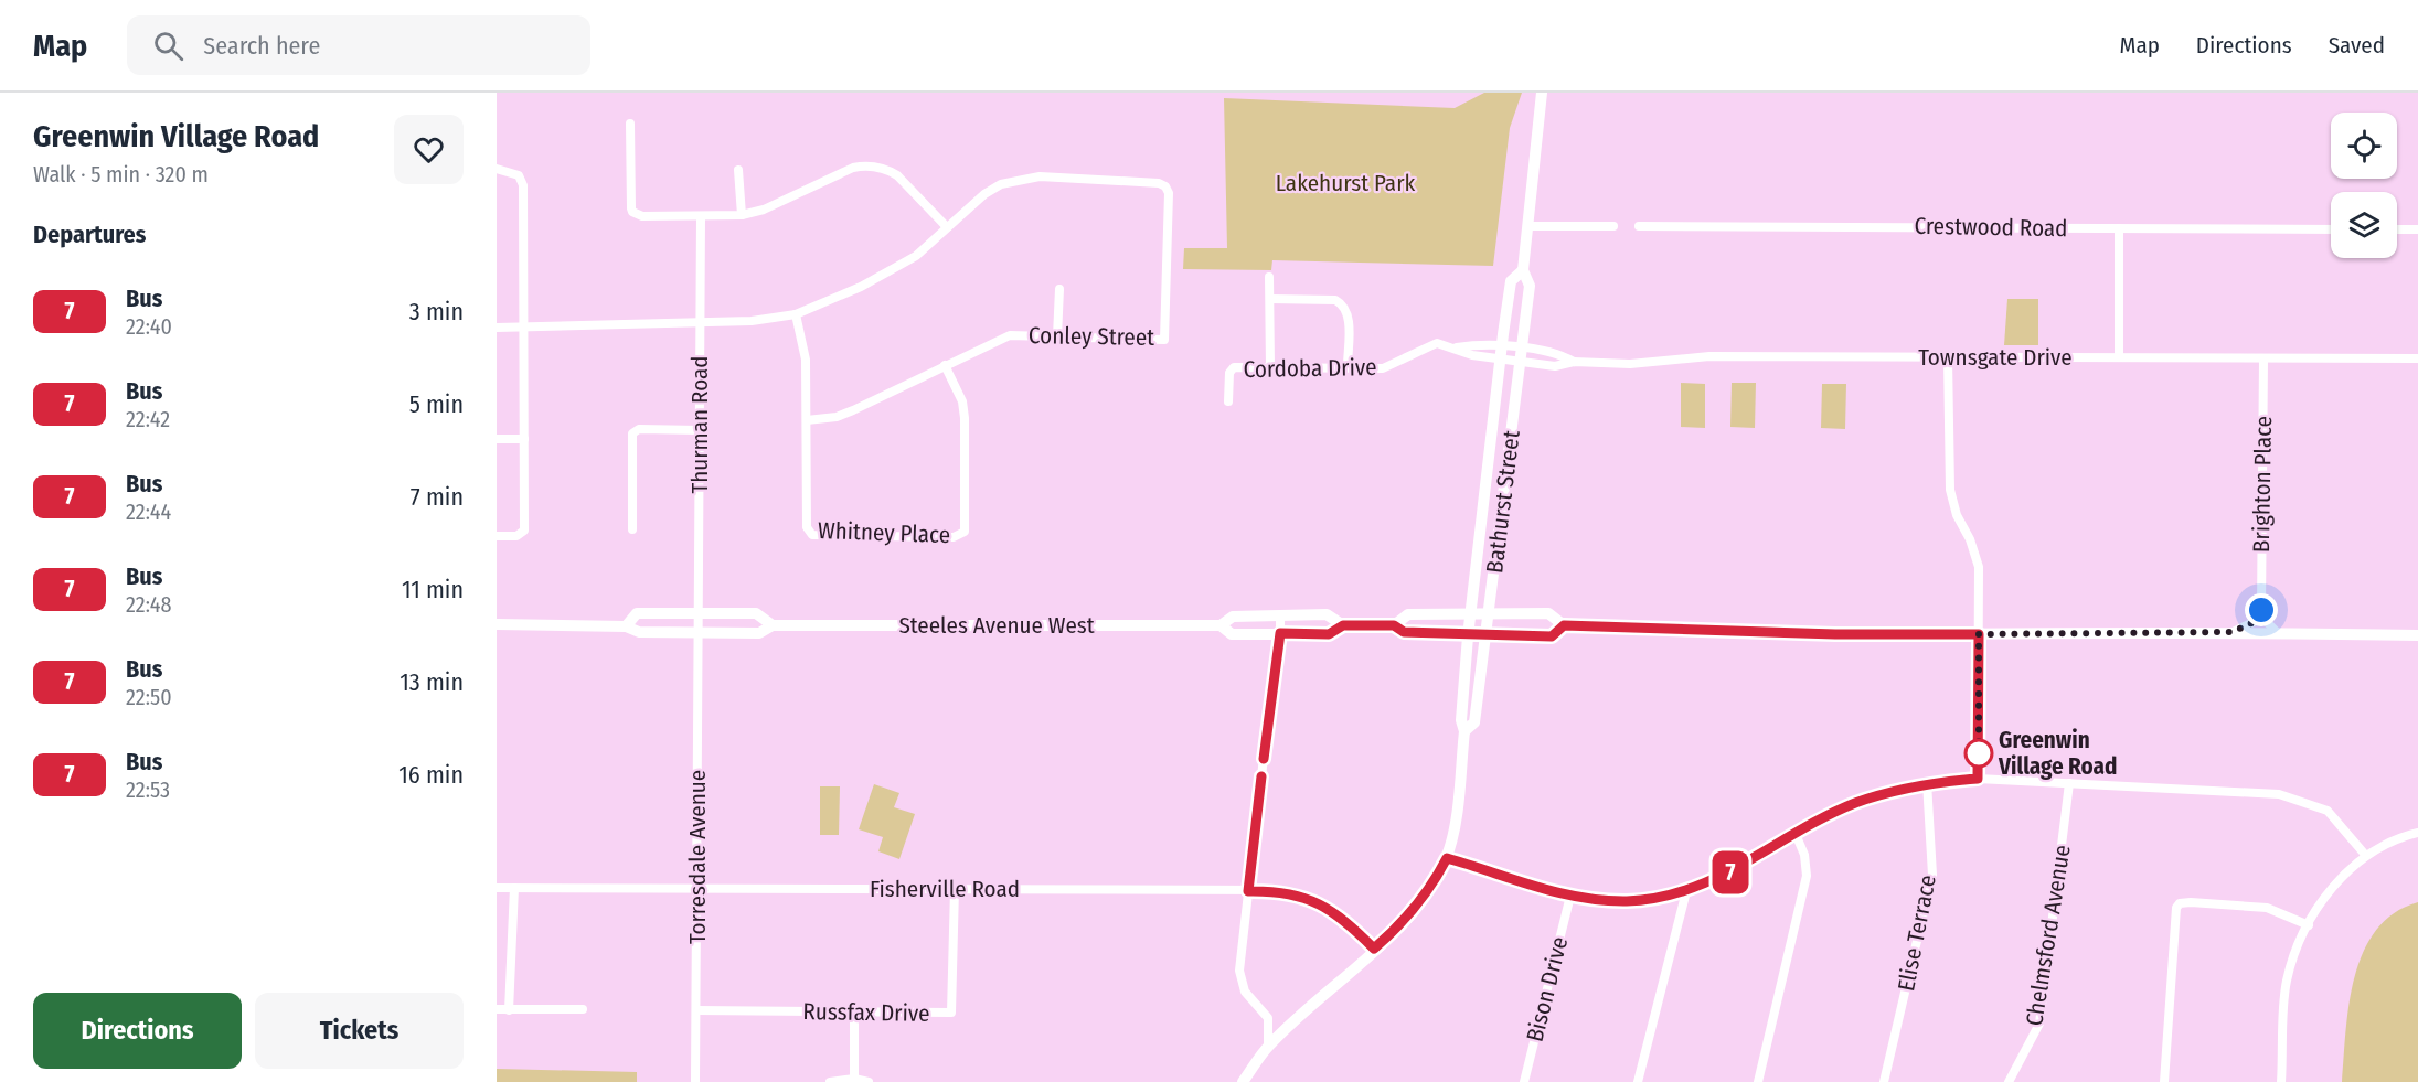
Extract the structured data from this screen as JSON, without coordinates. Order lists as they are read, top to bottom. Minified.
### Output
{"streets":{"main road":["Bathurst Street","Steeles Avenue West"],"street":["Crestwood Road","Conley Street","Townsgate Drive","Cordoba Drive","Thurman Road","Brighton Place","Whitney Place","Torresdale Avenue","Fisherville Road","Elise Terrace","Chelmsford Avenue","Bison Drive","Russfax Drive"]},"crossings":[["Conley Street","Thurman Road"],["Conley Street","Whitney Place"],["Townsgate Drive","Cordoba Drive"],["Townsgate Drive","Brighton Place"],["Townsgate Drive","Bathurst Street"],["Cordoba Drive","Bathurst Street"],["Thurman Road","Steeles Avenue West"],["Thurman Road","Torresdale Avenue"],["Bathurst Street","Steeles Avenue West"],["Bathurst Street","Fisherville Road"],["Steeles Avenue West","Torresdale Avenue"],["Torresdale Avenue","Fisherville Road"],["Torresdale Avenue","Russfax Drive"],["Fisherville Road","Russfax Drive"]],"parks":["Lakehurst Park"],"places":["Greenwin Village Road"],"lines":["bus line 7"],"page":{"header":"Map","search":"Search here","nav":["Map","Directions","Saved"],"heading":[["Greenwin Village Road","Walk · 5 min · 320 m"],"Departures"],"on_map":"7","list":[{"mark":"7","name":"Bus","note":"22:40","value":"3 min"},{"mark":"7","name":"Bus","note":"22:42","value":"5 min"},{"mark":"7","name":"Bus","note":"22:44","value":"7 min"},{"mark":"7","name":"Bus","note":"22:48","value":"11 min"},{"mark":"7","name":"Bus","note":"22:50","value":"13 min"},{"mark":"7","name":"Bus","note":"22:53","value":"16 min"}],"buttons":["Directions","Tickets"]}}
